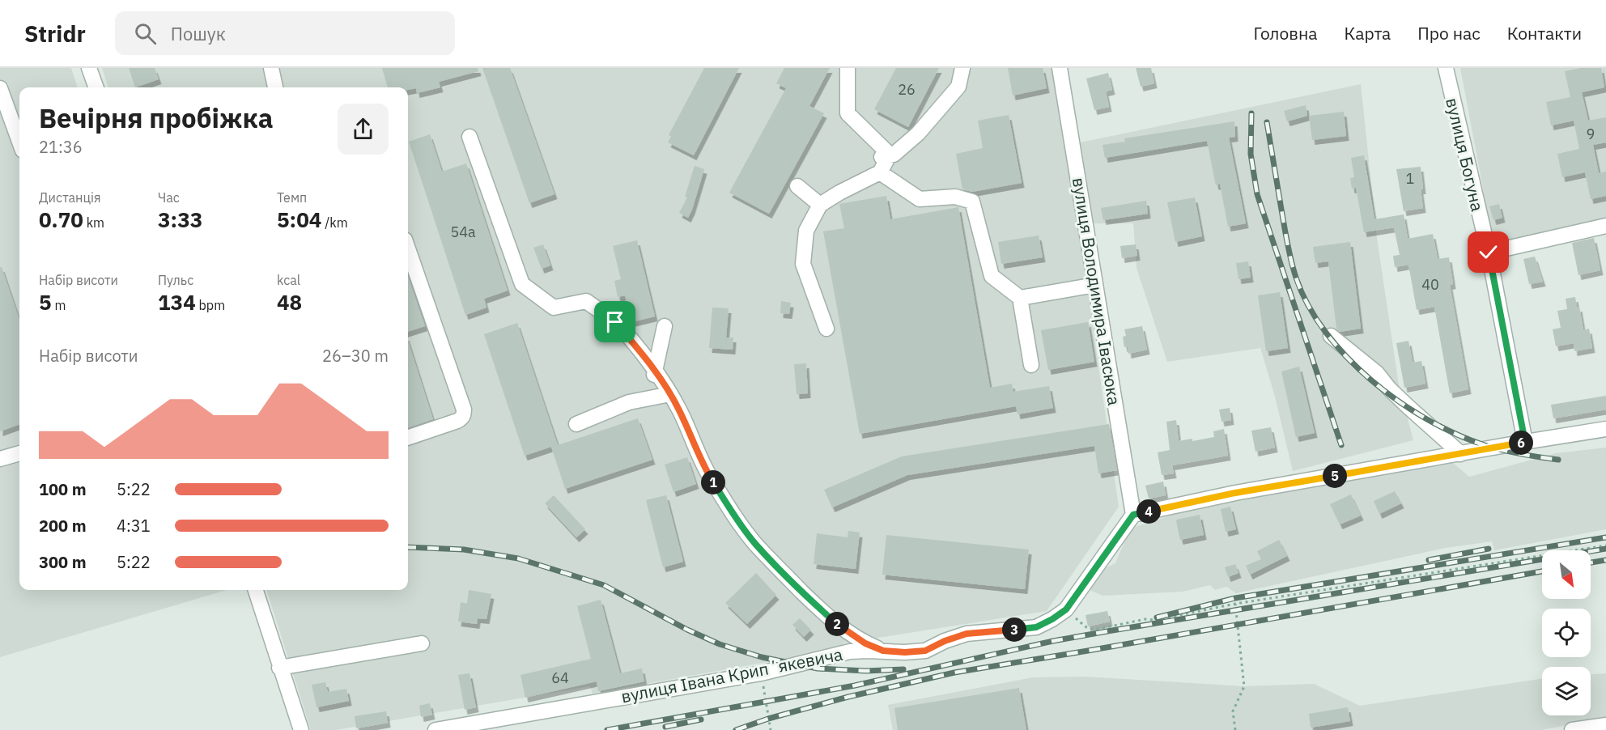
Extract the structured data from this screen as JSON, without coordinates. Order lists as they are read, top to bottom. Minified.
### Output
{"streets":{"street":["вулиця Богуна","вулиця Володимира Івасюка","вулиця Івана Крипʼякевича"]},"crossings":[["вулиця Володимира Івасюка","вулиця Івана Крипʼякевича"]],"house_numbers":["26","9","1","54а","40","64"],"north":"bottom right","page":{"header":"Stridr","search":"Пошук","nav":["Головна","Карта","Про нас","Контакти"],"heading":["Вечірня пробіжка","21:36"],"stats":[["Дистанція","0.70 km"],["Час","3:33"],["Темп","5:04 /km"],["Набір висоти","5 m"],["Пульс","134 bpm"],["kcal","48"]],"chart":["Набір висоти","26–30 m"],"pins":["6","5","1","4","2","3"],"list":[{"name":"100 m","note":"5:22"},{"name":"200 m","note":"4:31"},{"name":"300 m","note":"5:22"}]}}
